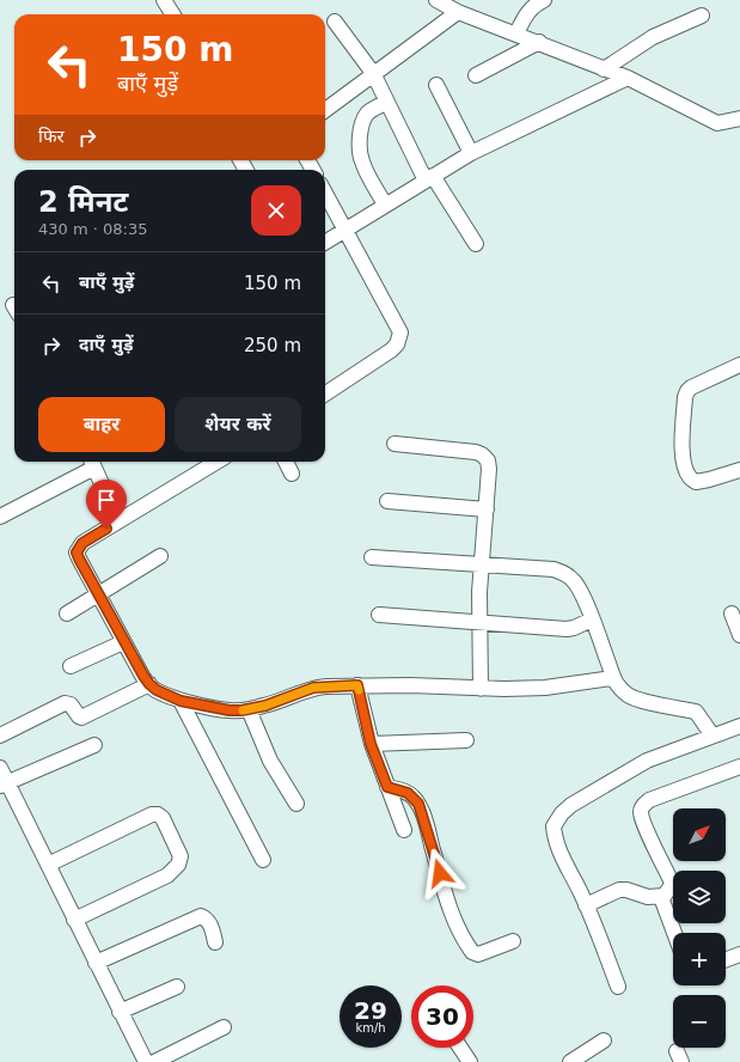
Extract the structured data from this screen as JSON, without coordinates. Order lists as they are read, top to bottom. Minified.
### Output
{"north":"top right","page":{"turn":["150 m","बाएँ मुड़ें"],"then":"फिर","heading":["2 मिनट","430 m · 08:35"],"list":[{"name":"बाएँ मुड़ें","value":"150 m"},{"name":"दाएँ मुड़ें","value":"250 m"}],"buttons":["बाहर","शेयर करें"],"map_buttons":["+","−"],"speed":"29 km/h","limit":"30"}}
